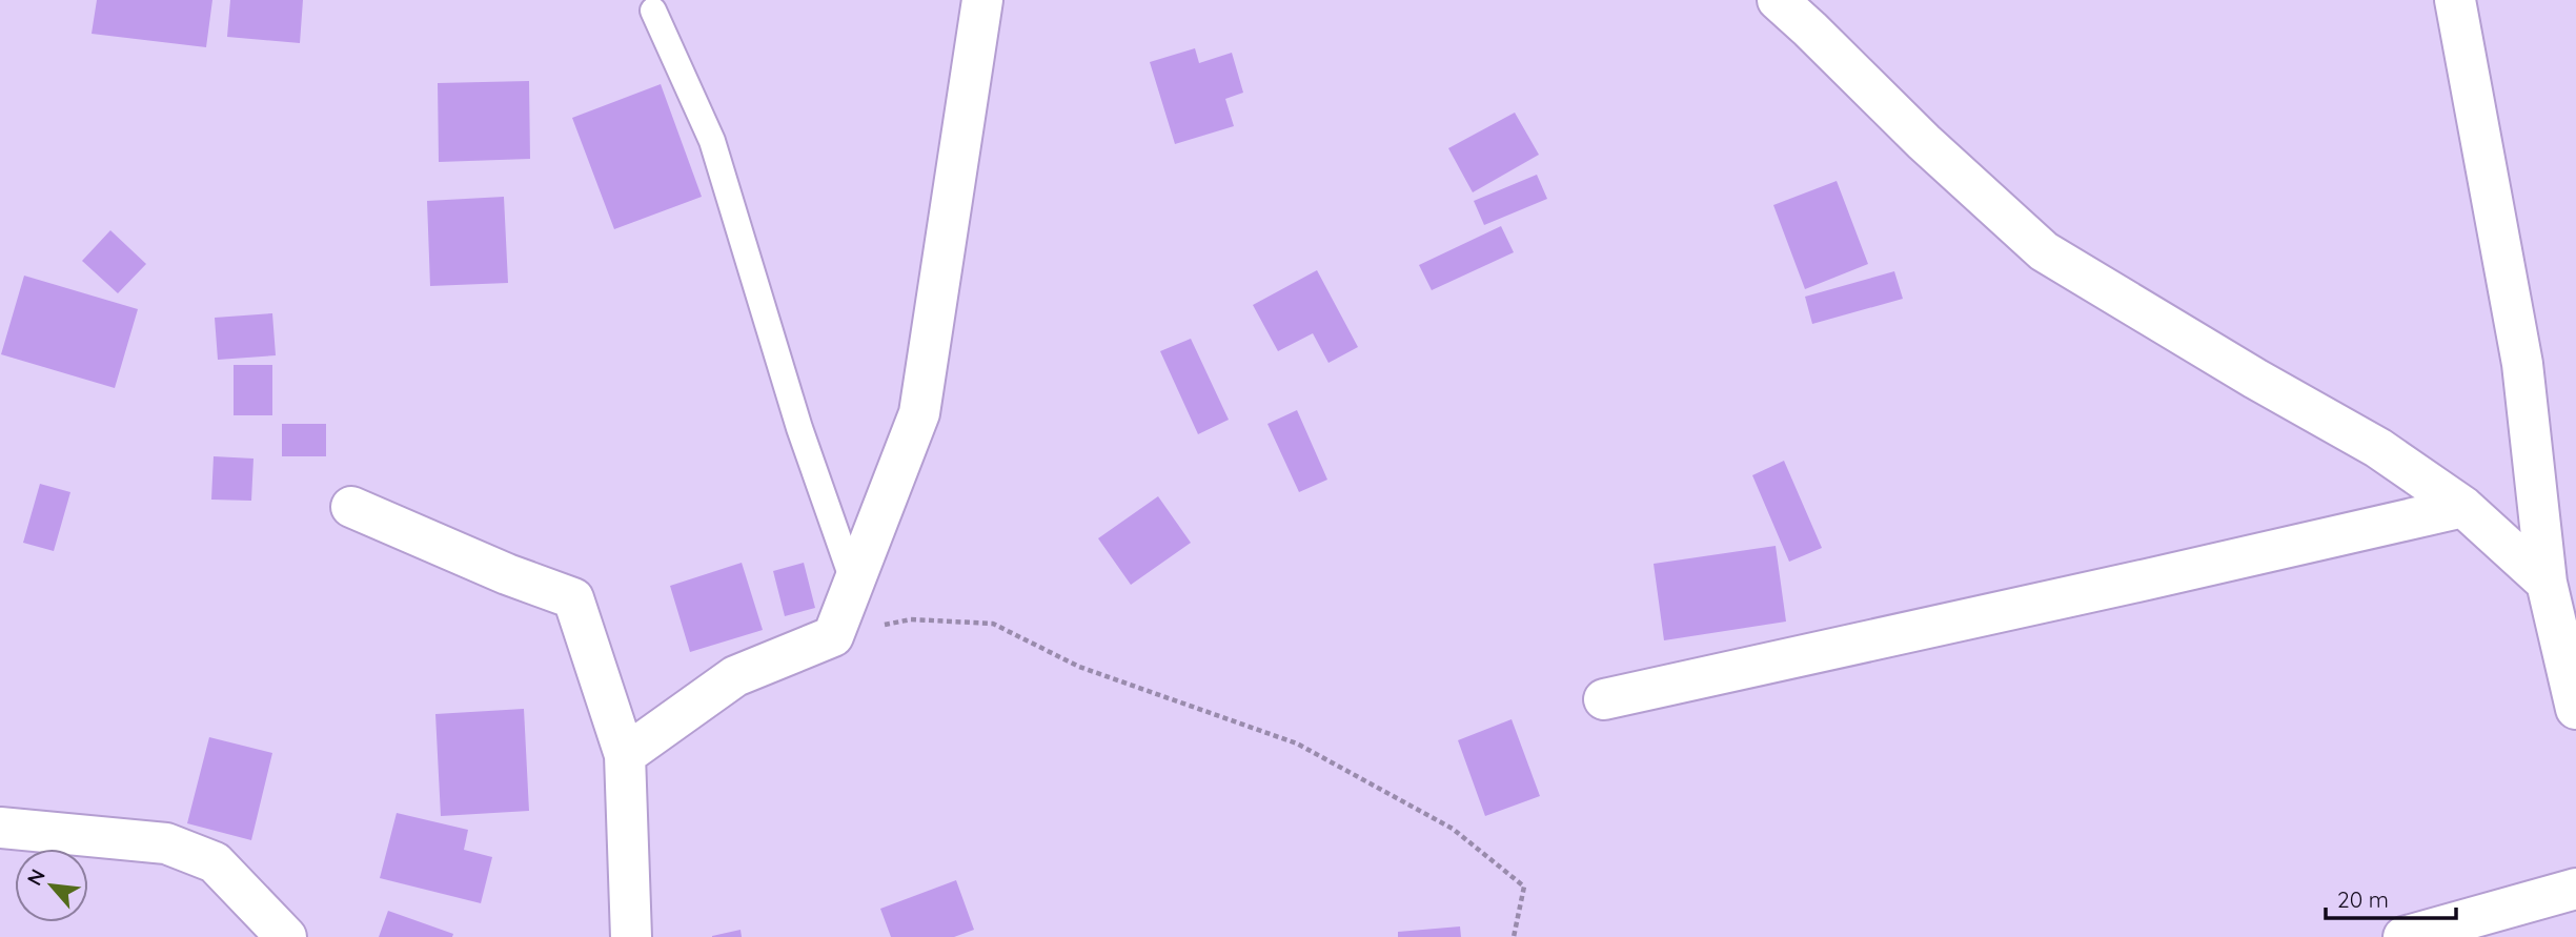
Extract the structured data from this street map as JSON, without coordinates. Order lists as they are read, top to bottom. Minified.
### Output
{"scale_bar":"20 m","north":"top left"}
